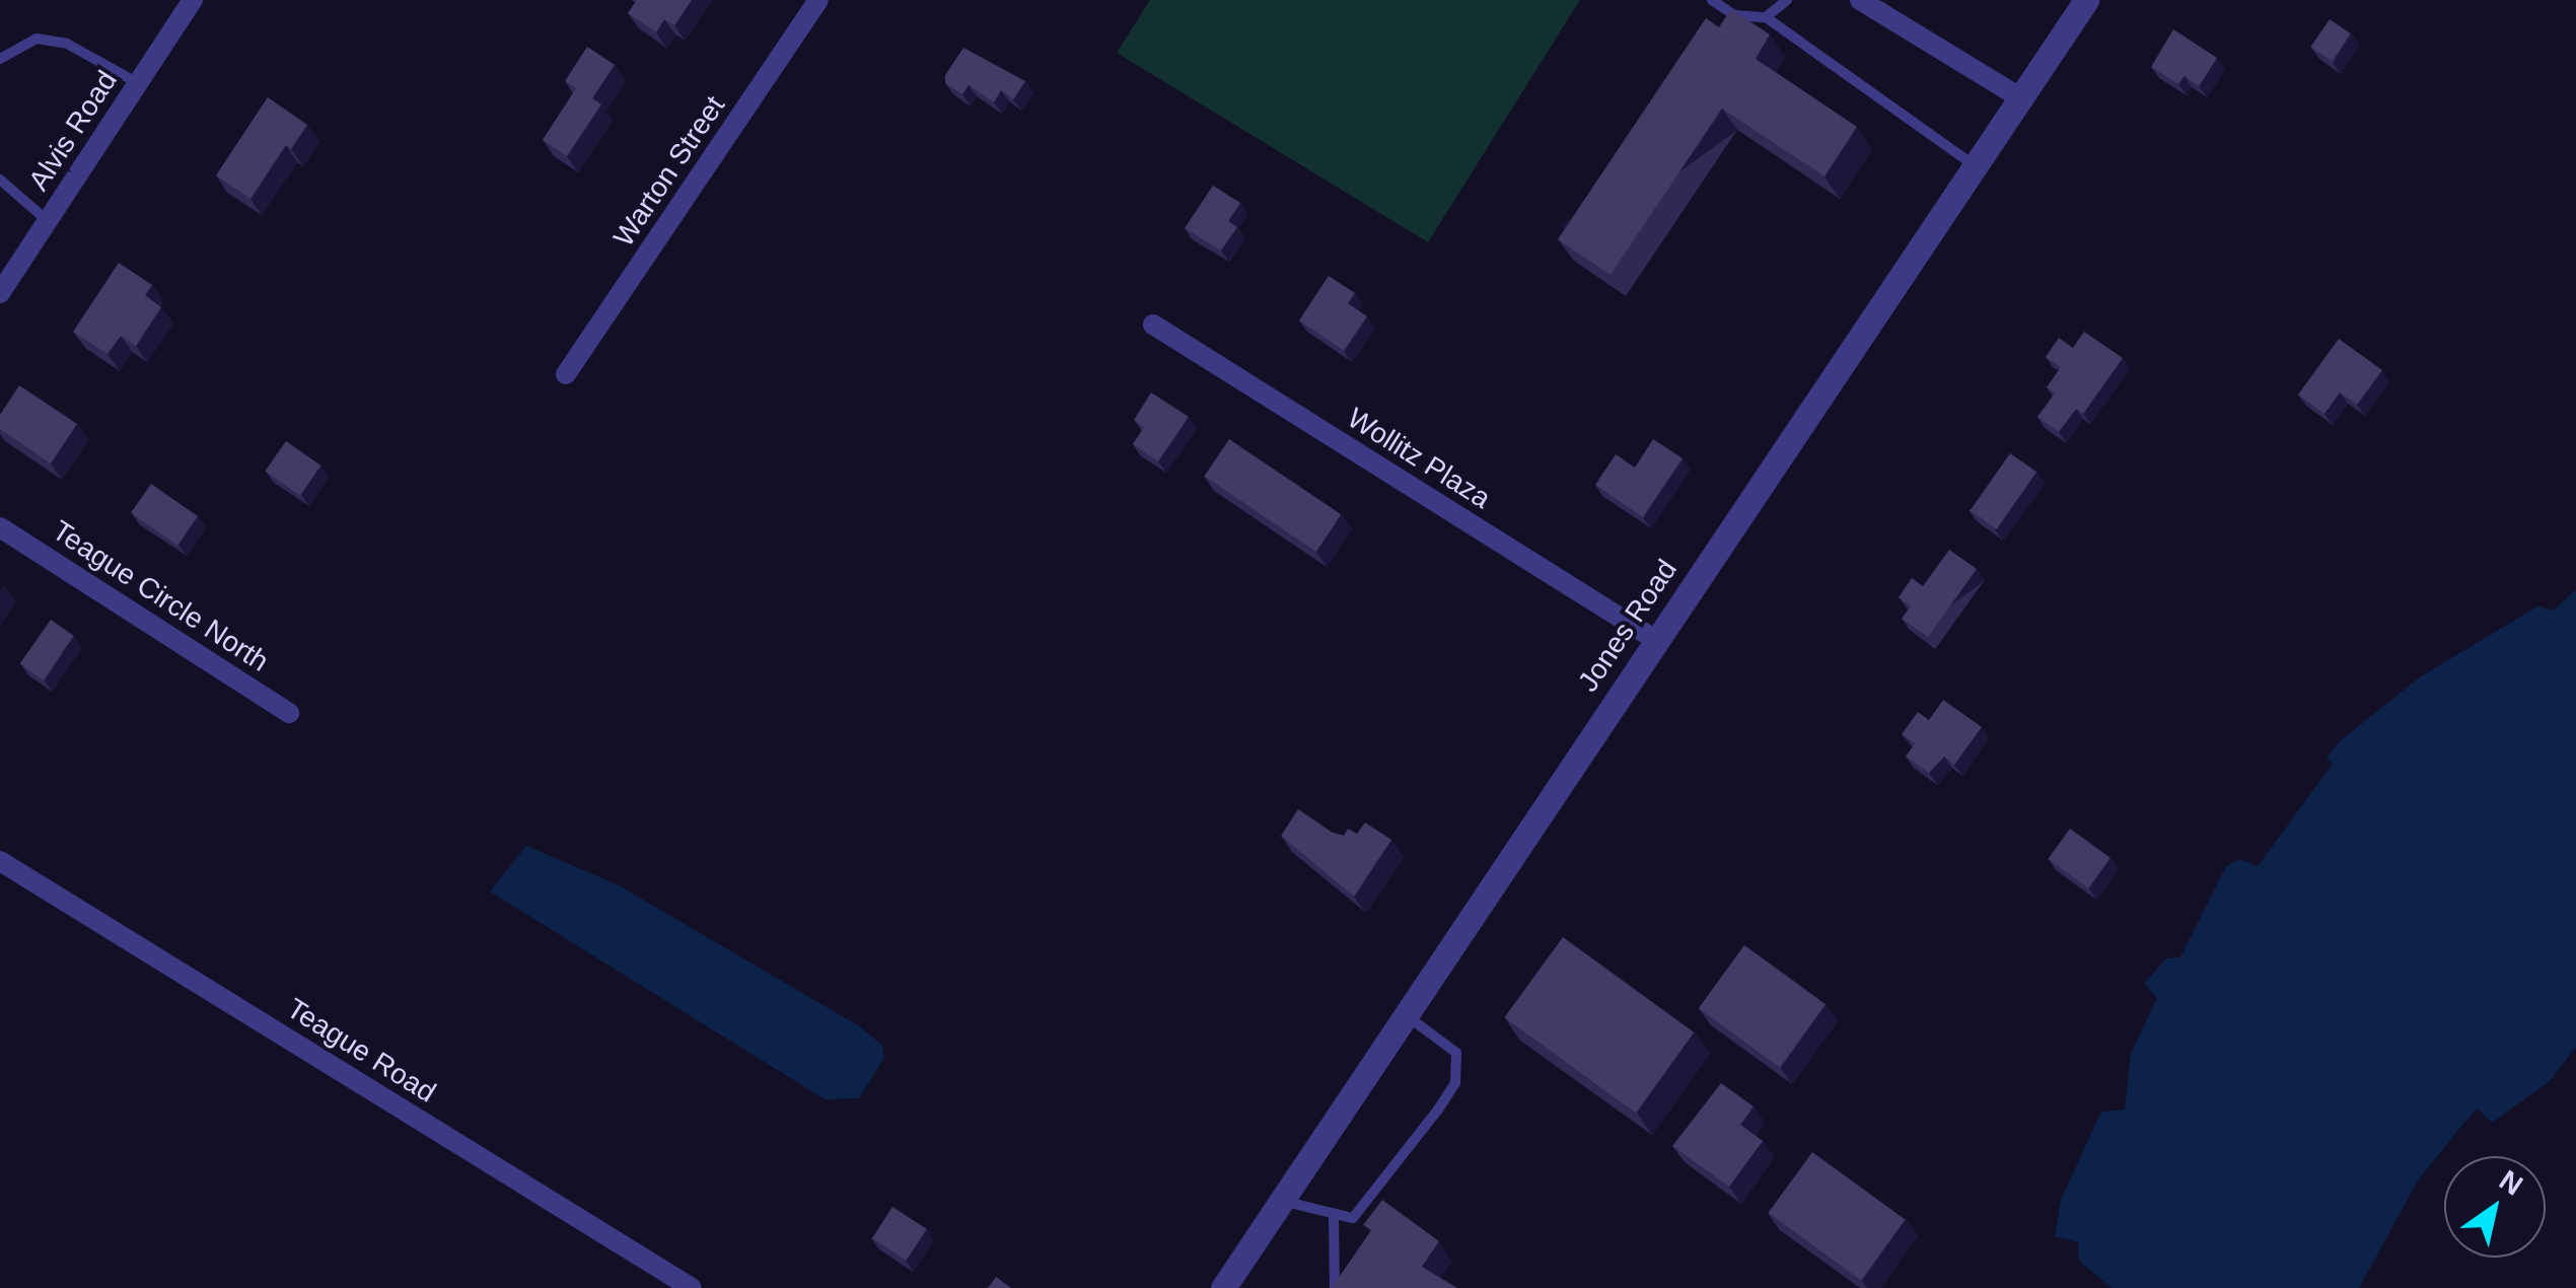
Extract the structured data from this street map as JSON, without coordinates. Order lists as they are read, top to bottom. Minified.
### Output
{"streets":{"street":["Alvis Road","Warton Street","Wollitz Plaza","Teague Circle North","Jones Road","Teague Road"]},"crossings":[["Wollitz Plaza","Jones Road"]],"north":"top right"}
